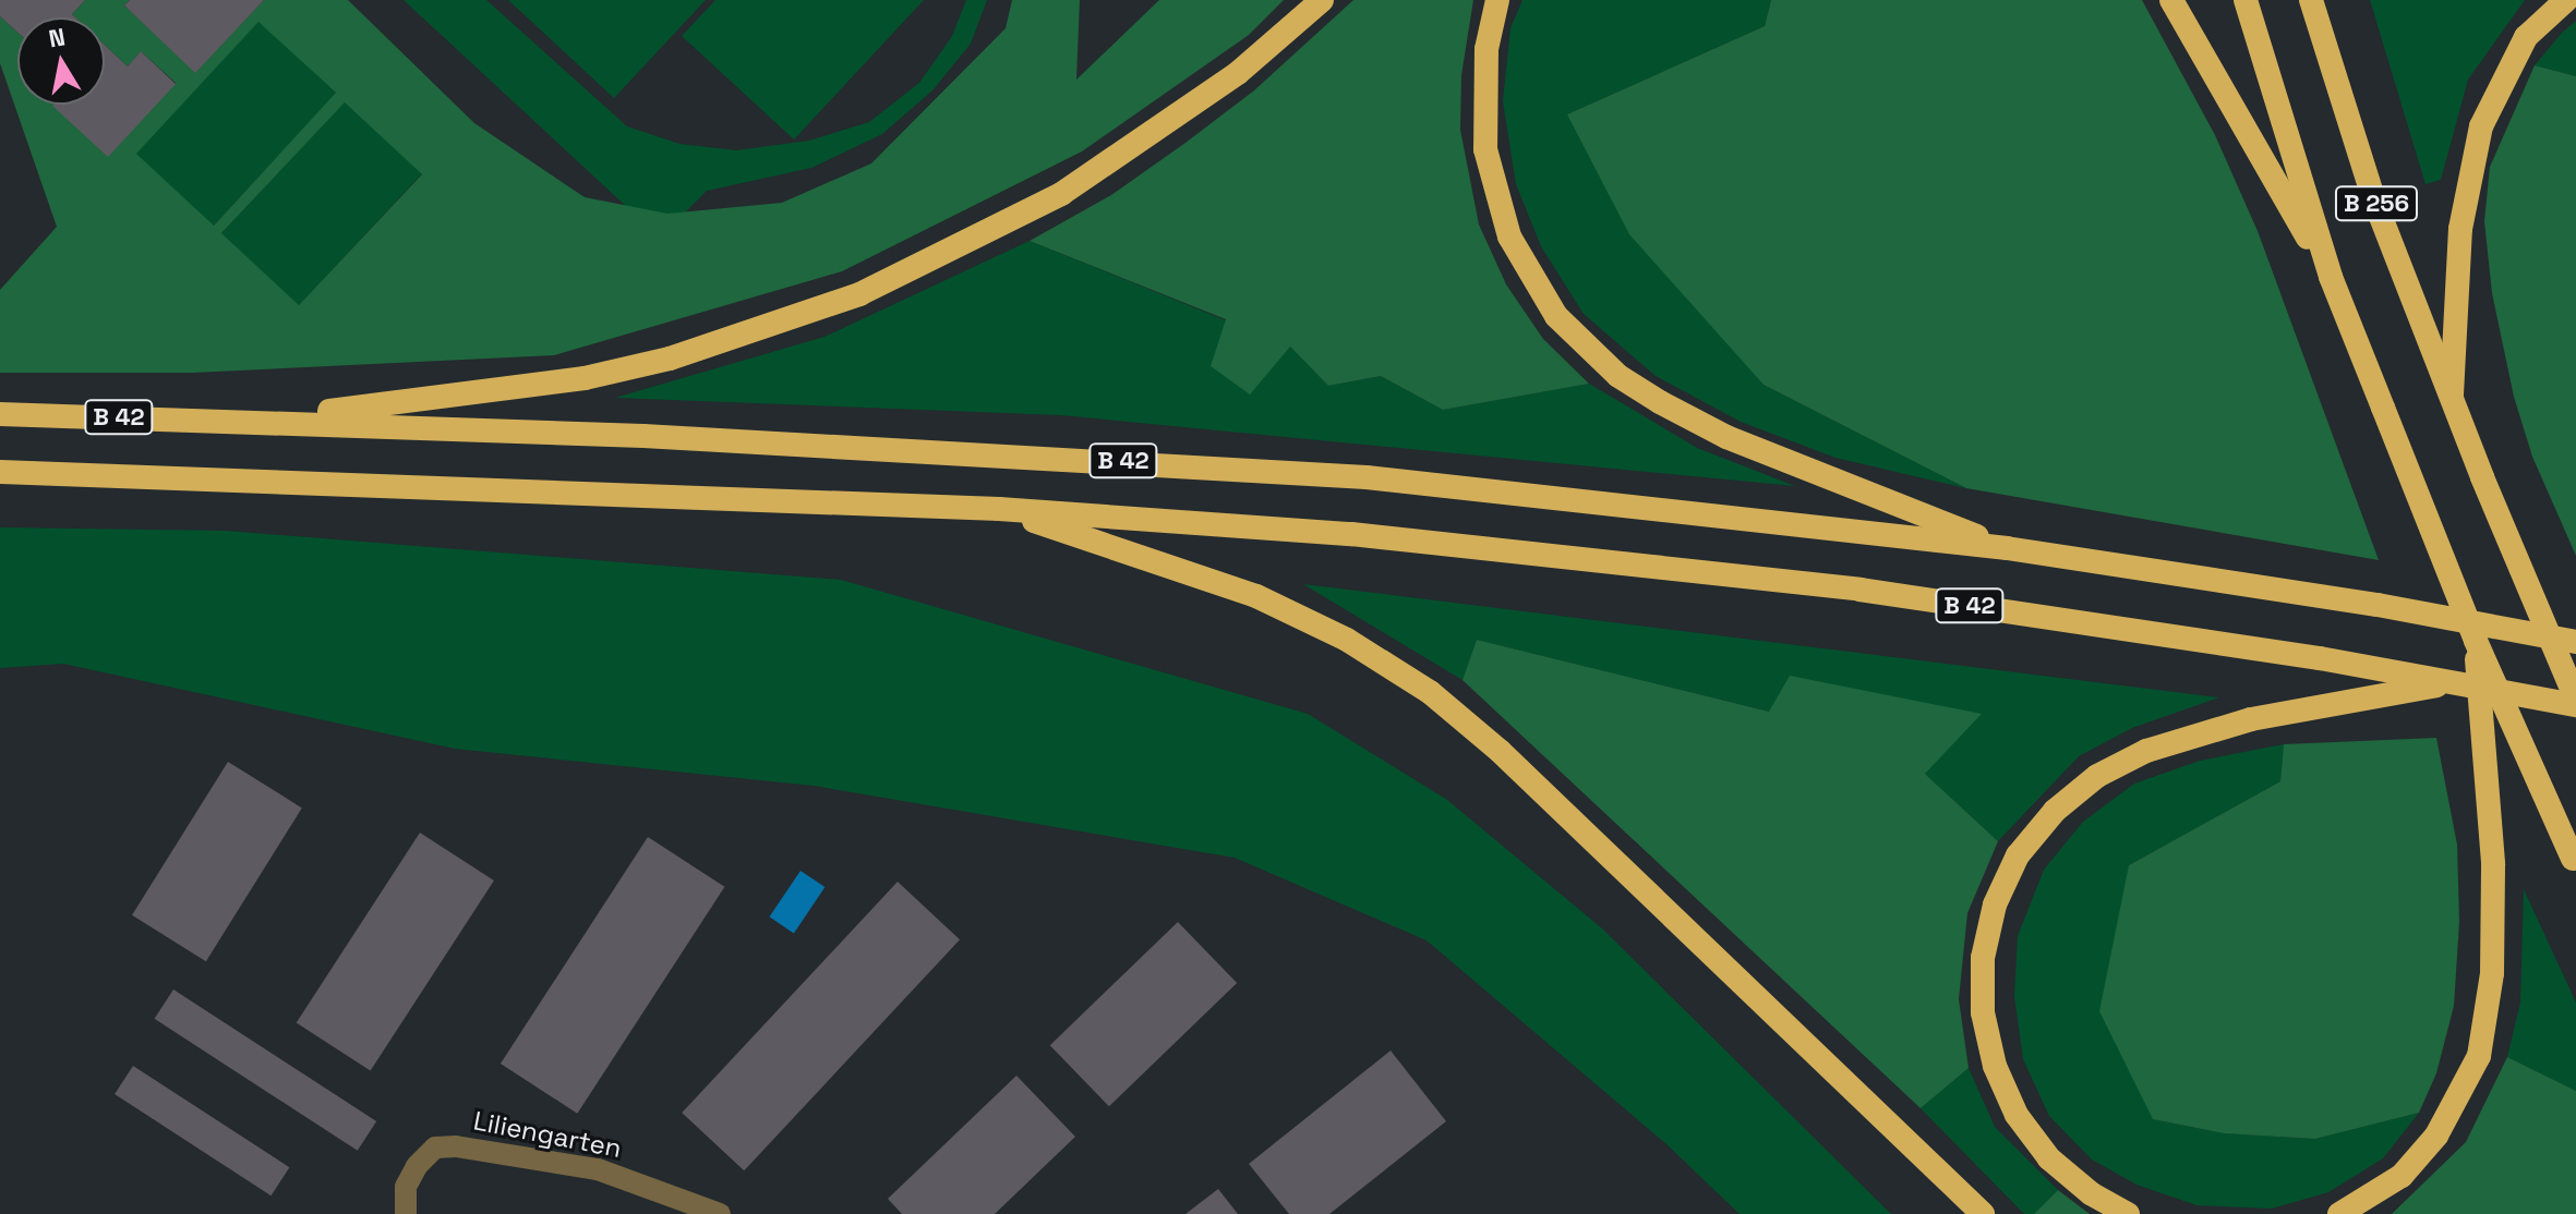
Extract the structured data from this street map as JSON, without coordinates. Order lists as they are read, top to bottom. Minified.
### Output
{"streets":{"highway":["B 256","B 42"],"street":["Liliengarten"]},"crossings":[["B 256","B 42"]],"north":"top"}
